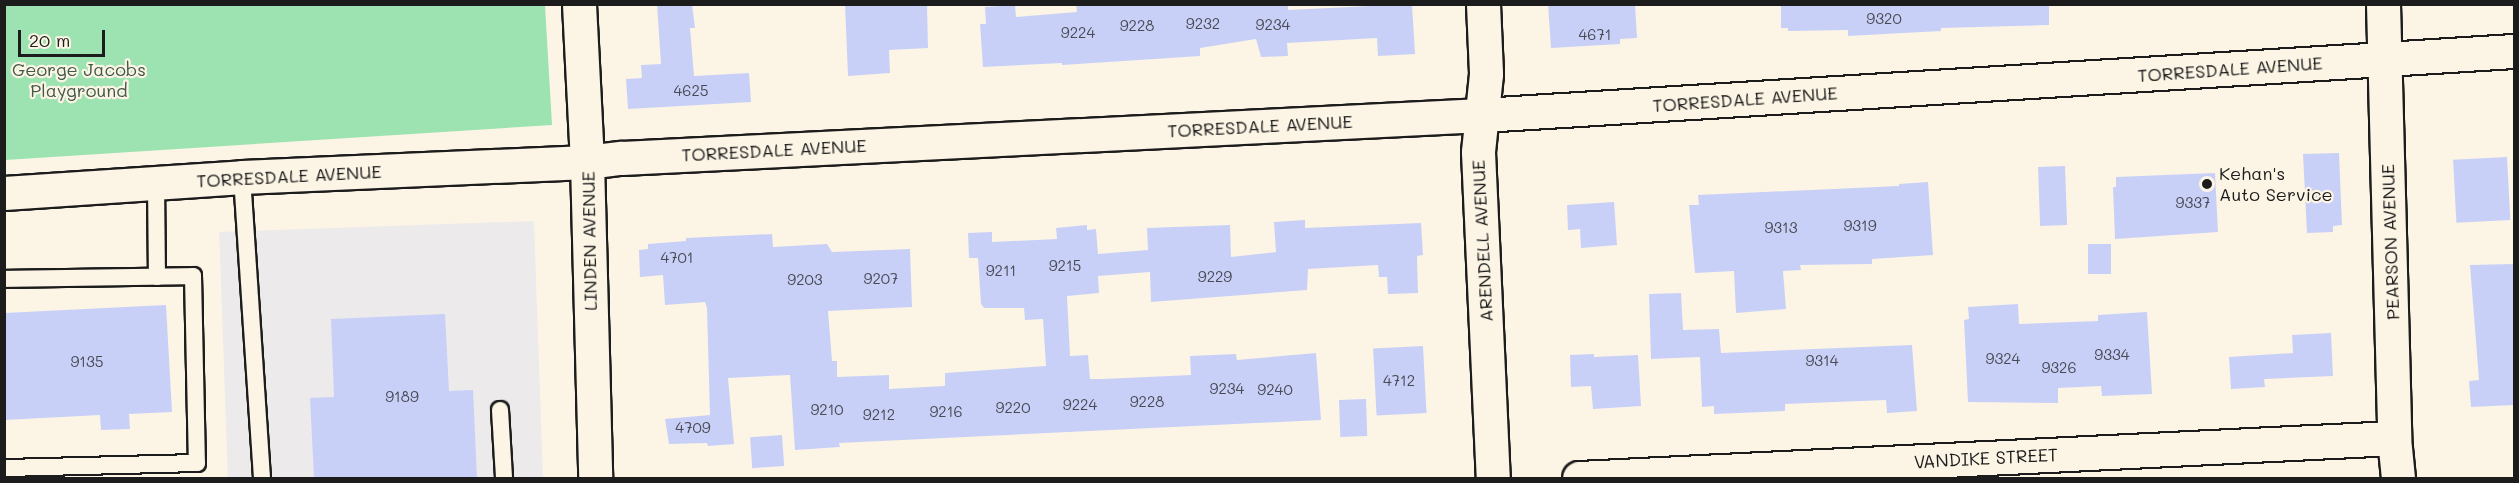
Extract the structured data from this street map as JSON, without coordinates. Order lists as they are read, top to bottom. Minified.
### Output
{"streets":{"street":["TORRESDALE AVENUE","LINDEN AVENUE","ARENDELL AVENUE","PEARSON AVENUE","VANDIKE STREET"]},"crossings":[["TORRESDALE AVENUE","LINDEN AVENUE"],["TORRESDALE AVENUE","ARENDELL AVENUE"],["TORRESDALE AVENUE","PEARSON AVENUE"],["PEARSON AVENUE","VANDIKE STREET"]],"parks":["George Jacobs Playground"],"places":["Kehan's Auto Service"],"house_numbers":["9320","9232","9234","9228","9224","4671","4625","9337","9319","9313","4701","9215","9211","9229","9207","9203","9334","9324","9314","9135","9326","4712","9234","9240","9189","9228","9224","9220","9210","9216","9212","4709"],"scale_bar":"20 m"}
